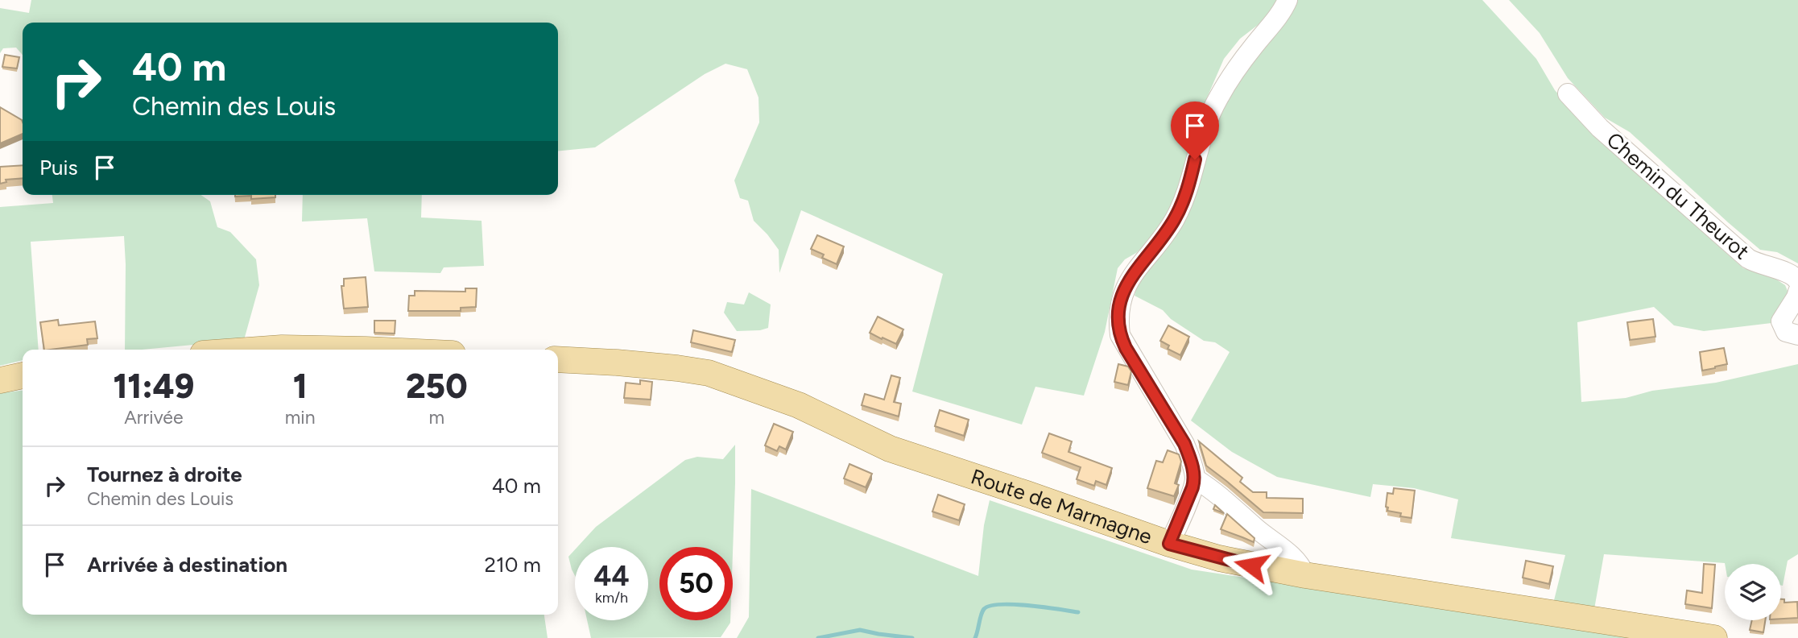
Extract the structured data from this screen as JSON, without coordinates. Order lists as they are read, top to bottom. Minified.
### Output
{"streets":{"main road":["Route de Marmagne"],"street":["Chemin du Theurot"]},"page":{"turn":["40 m","Chemin des Louis"],"then":"Puis","eta":["11:49","Arrivée","1","min","250","m"],"list":[{"name":"Tournez à droite","note":"Chemin des Louis","value":"40 m"},{"name":"Arrivée à destination","value":"210 m"}],"speed":"44 km/h","limit":"50"}}
